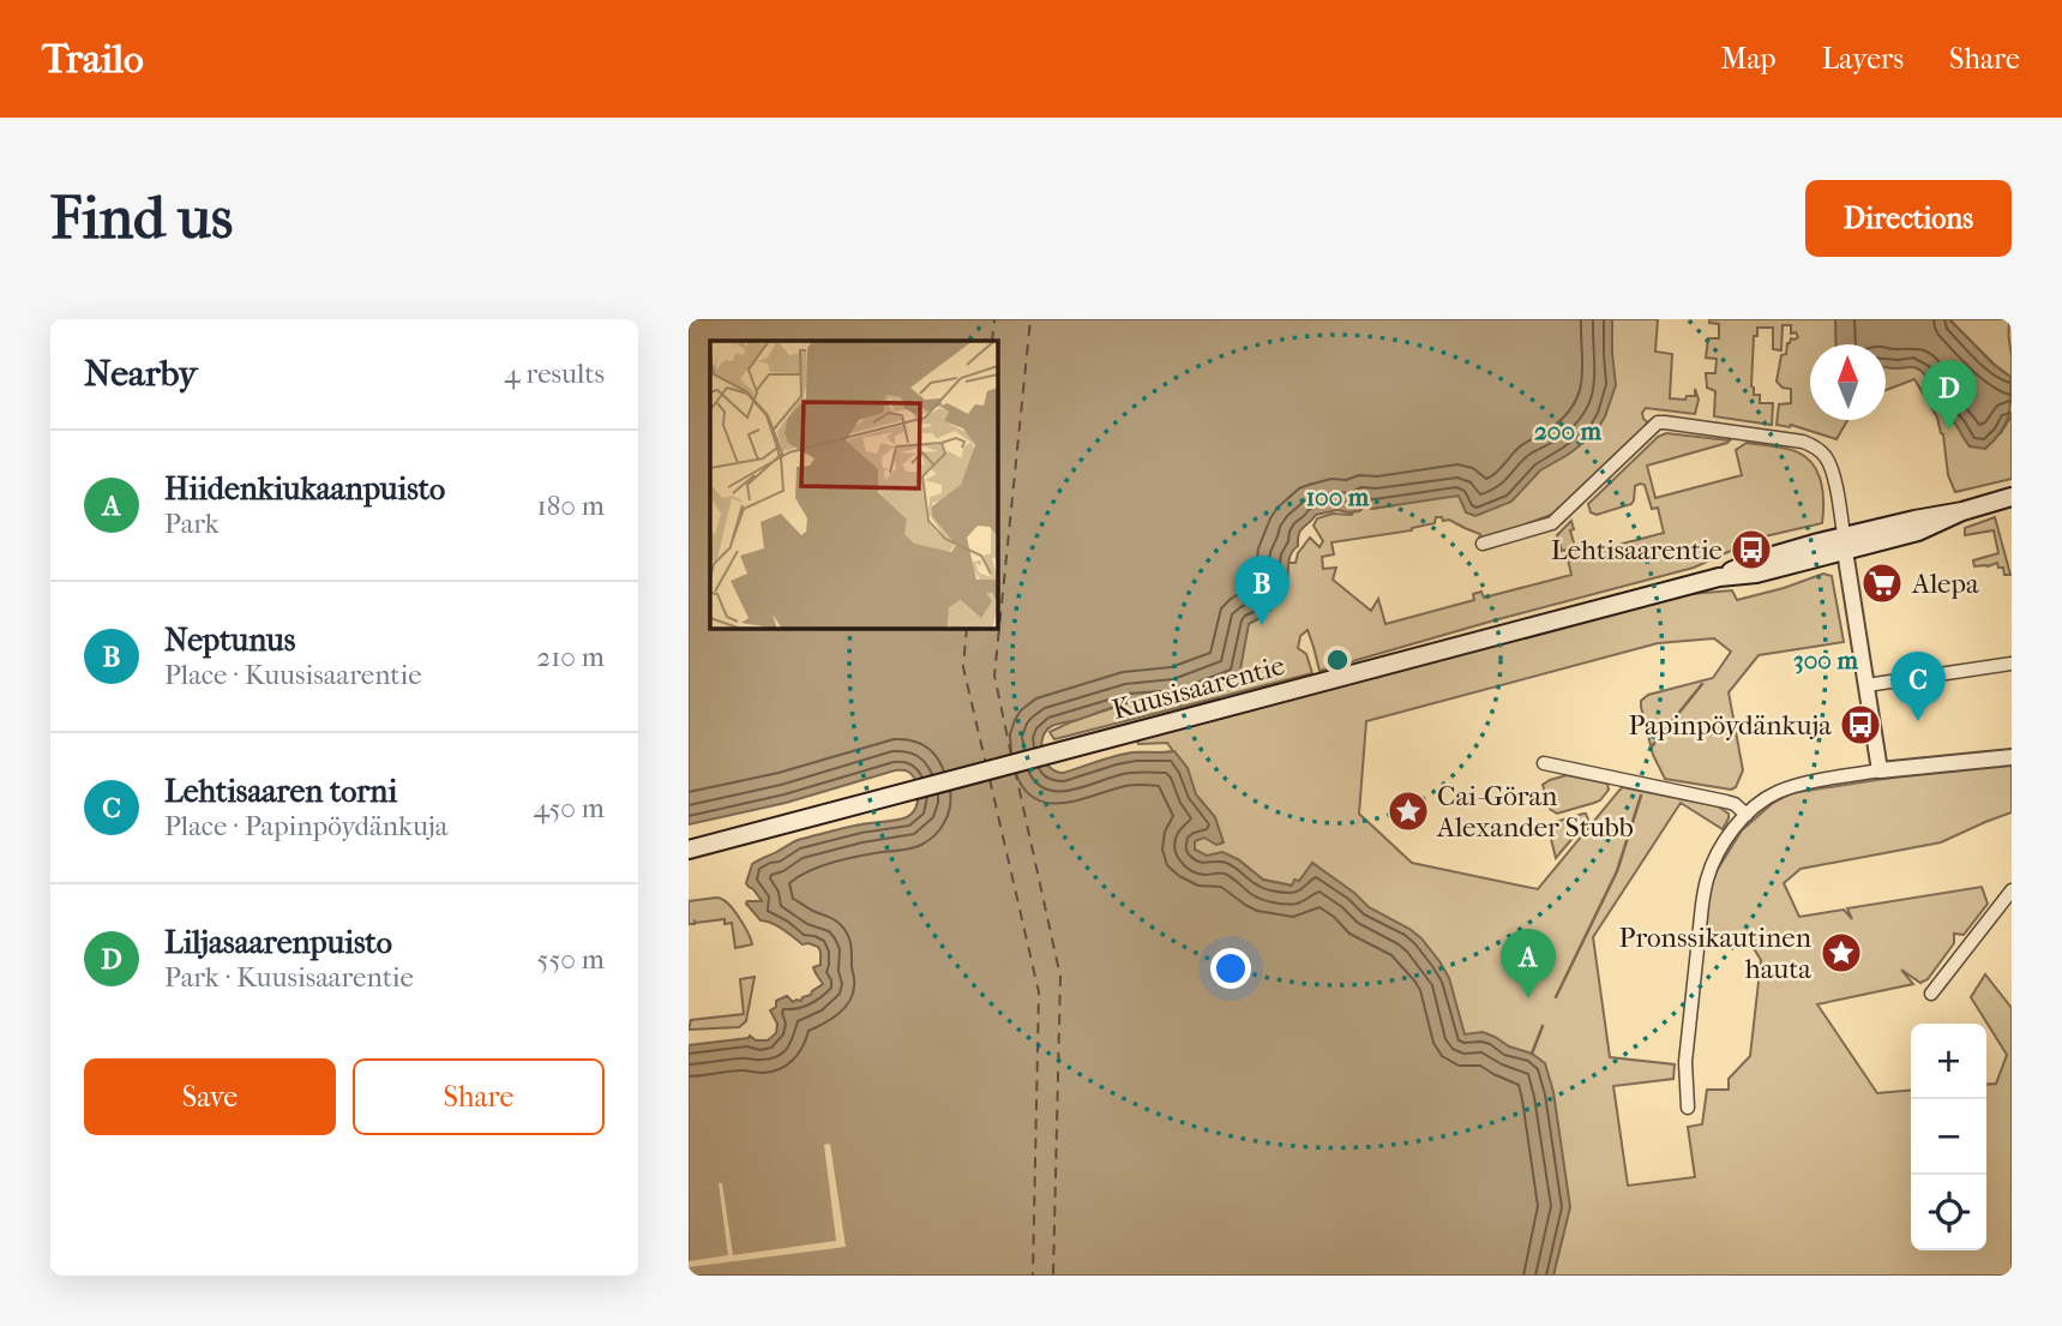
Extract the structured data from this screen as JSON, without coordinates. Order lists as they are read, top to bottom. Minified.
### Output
{"streets":{"main road":["Kuusisaarentie"]},"places":{"bus stop":["Lehtisaarentie","Papinpöydänkuja"],"supermarket":["Alepa"],"place":["Cai-Göran Alexander Stubb","Pronssikautinen hauta"]},"north":"top","page":{"header":"Trailo","nav":["Map","Layers","Share"],"buttons":["Directions",["Save","Share"]],"title":"Find us","heading":["Nearby","4 results"],"pins":["D","B","C","A"],"list":[{"mark":"A","name":"Hiidenkiukaanpuisto","note":"Park","value":"180 m"},{"mark":"B","name":"Neptunus","note":"Place · Kuusisaarentie","value":"210 m"},{"mark":"C","name":"Lehtisaaren torni","note":"Place · Papinpöydänkuja","value":"450 m"},{"mark":"D","name":"Liljasaarenpuisto","note":"Park · Kuusisaarentie","value":"550 m"}],"map_buttons":["+","−"]},"rings":["200 m","100 m","300 m"]}
